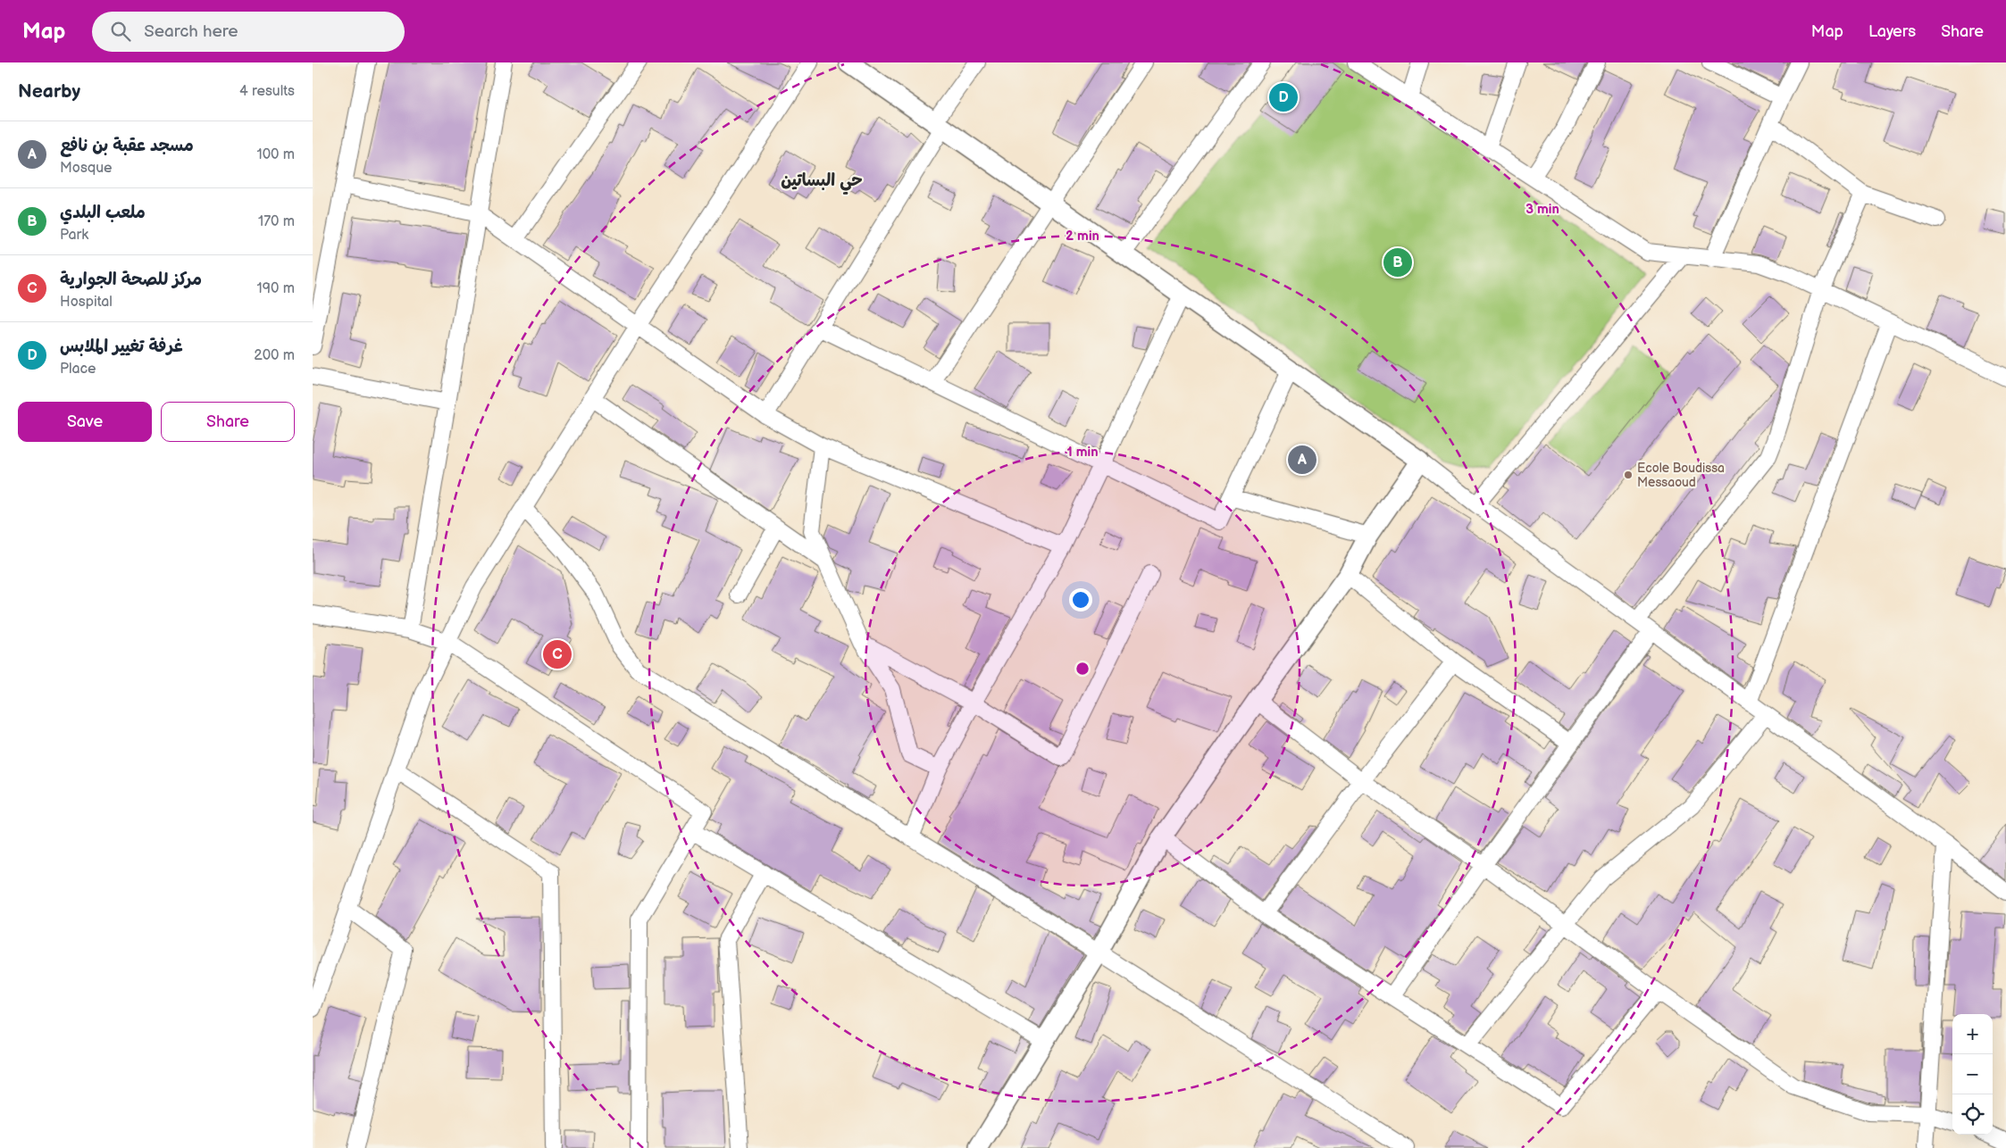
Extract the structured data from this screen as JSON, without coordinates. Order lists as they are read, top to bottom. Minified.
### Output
{"districts":["حي البساتين"],"places":["Ecole Boudissa Messaoud"],"page":{"header":"Map","search":"Search here","nav":["Map","Layers","Share"],"heading":["Nearby","4 results"],"pins":["D","B","A","C"],"list":[{"mark":"A","name":"مسجد عقبة بن نافع","note":"Mosque","value":"100 m"},{"mark":"B","name":"ملعب البلدي","note":"Park","value":"170 m"},{"mark":"C","name":"مركز للصحة الجوارية","note":"Hospital","value":"190 m"},{"mark":"D","name":"غرفة تغيير الملابس","note":"Place","value":"200 m"}],"buttons":["Save","Share"],"map_buttons":["+","−"]},"rings":["3 min","2 min","1 min"]}
